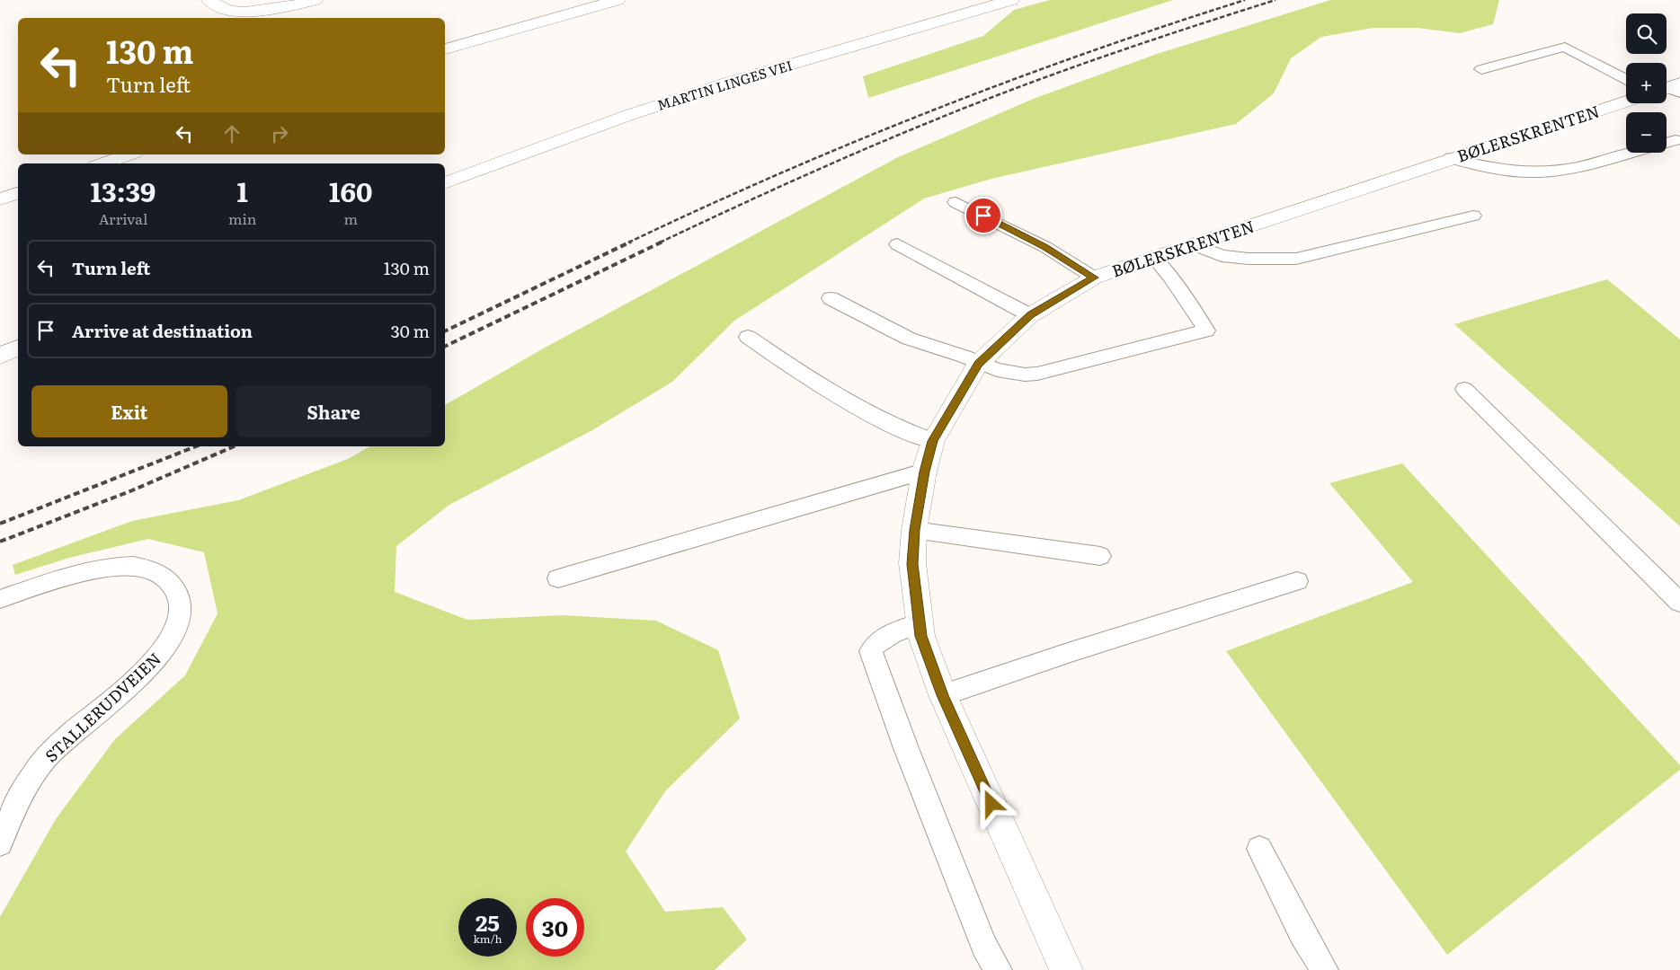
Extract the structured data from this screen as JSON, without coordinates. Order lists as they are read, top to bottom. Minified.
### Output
{"streets":{"street":["MARTIN LINGES VEI","BØLERSKRENTEN"],"lane":["STALLERUDVEIEN"]},"page":{"map_buttons":["+","−"],"turn":["130 m","Turn left"],"eta":["13:39","Arrival","1","min","160","m"],"list":[{"name":"Turn left","value":"130 m"},{"name":"Arrive at destination","value":"30 m"}],"buttons":["Exit","Share"],"speed":"25 km/h","limit":"30"}}
